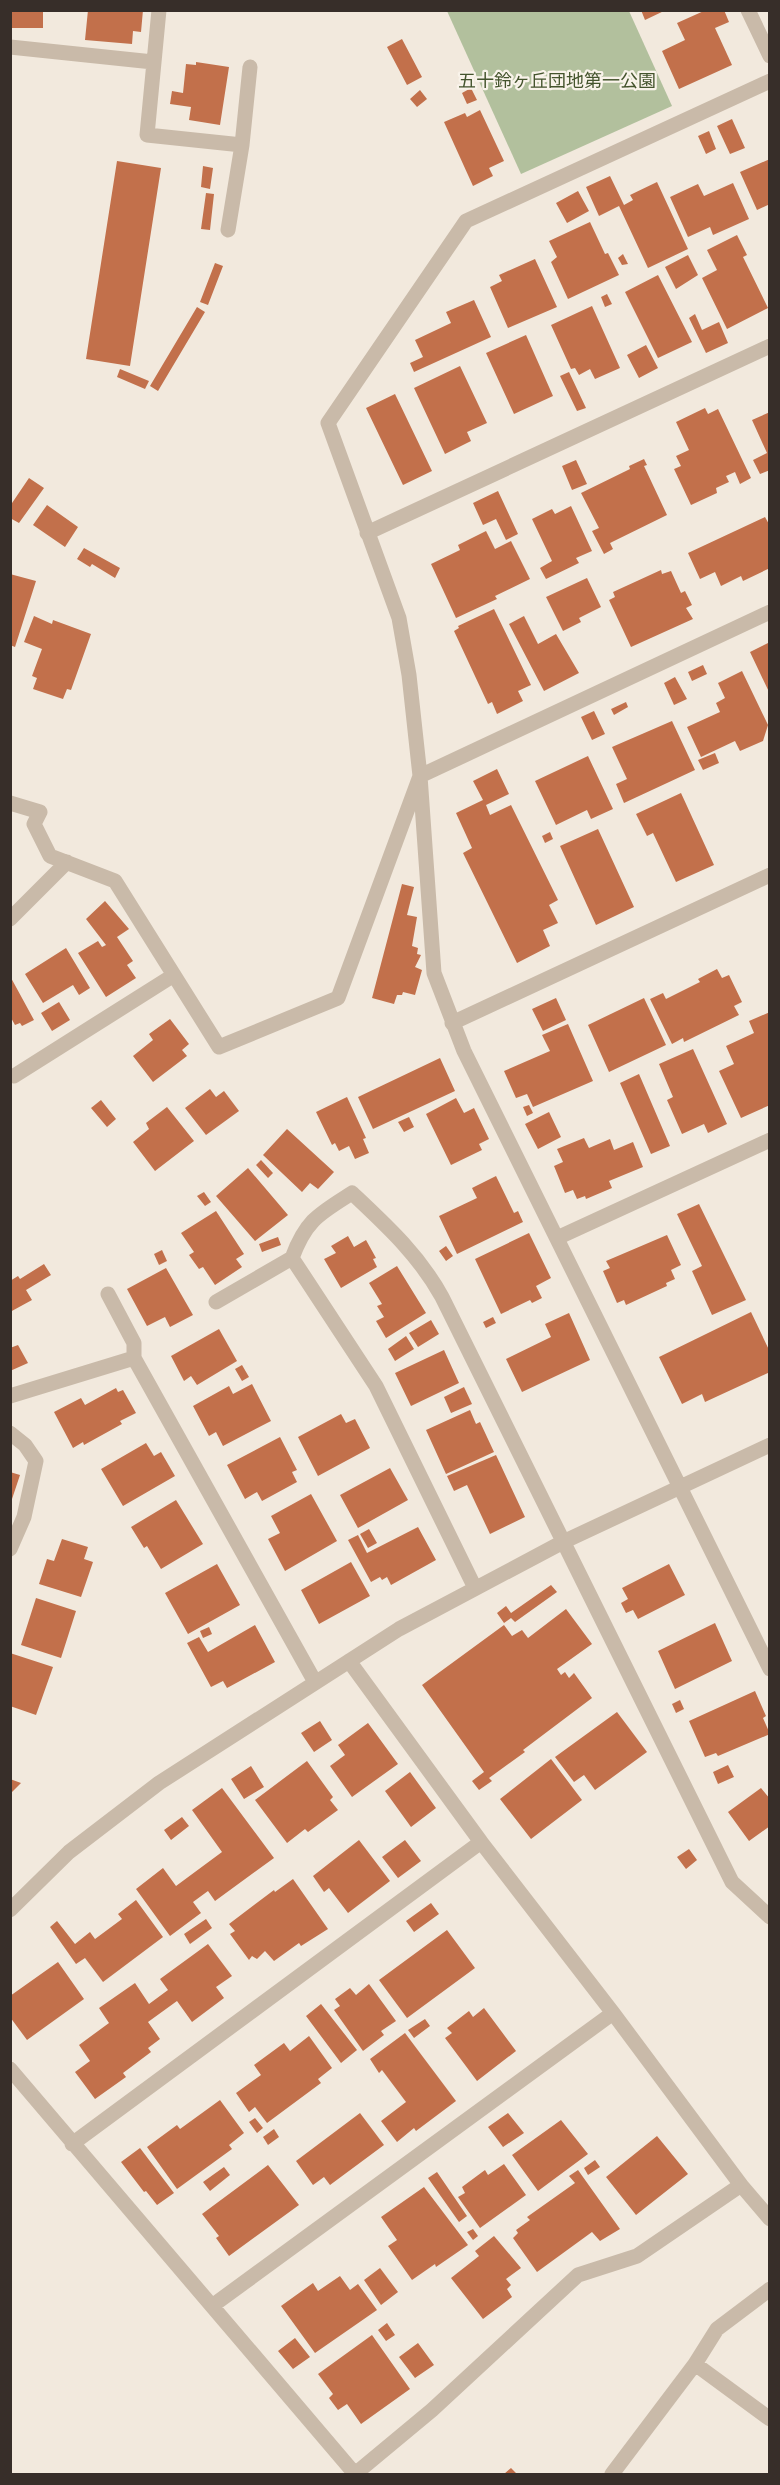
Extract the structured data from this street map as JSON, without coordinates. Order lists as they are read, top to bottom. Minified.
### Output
{"parks":["五十鈴ヶ丘団地第一公園"]}
